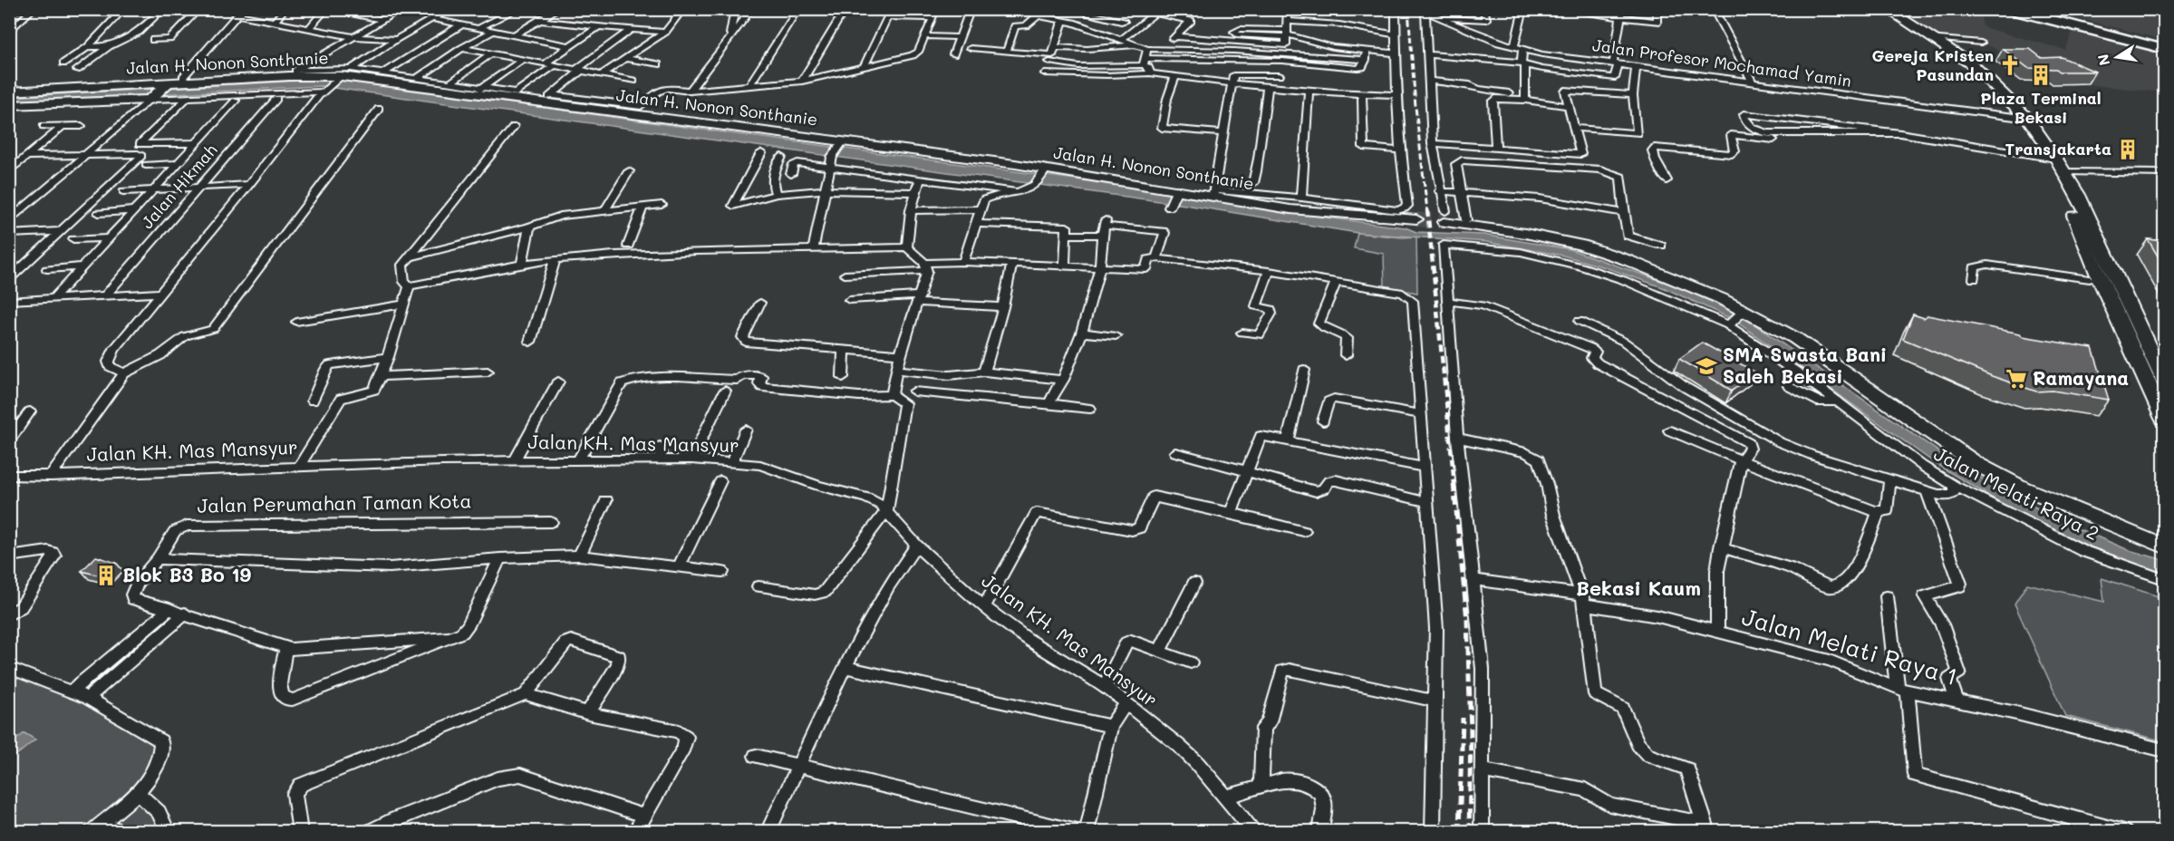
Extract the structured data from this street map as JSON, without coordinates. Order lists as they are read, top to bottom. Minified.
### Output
{"streets":{"street":["Jalan H. Nonon Sonthanie","Jalan Profesor Mochamad Yamin","Jalan Hikmah","Jalan KH. Mas Mansyur","Jalan Melati Raya 2","Jalan Perumahan Taman Kota","Jalan Melati Raya 1"]},"districts":["Bekasi Kaum"],"places":{"church":["Gereja Kristen Pasundan"],"building":["Plaza Terminal Bekasi","Transjakarta","Blok B3 Bo 19"],"school or university":["SMA Swasta Bani Saleh Bekasi"],"supermarket":["Ramayana"]},"north":"left"}
